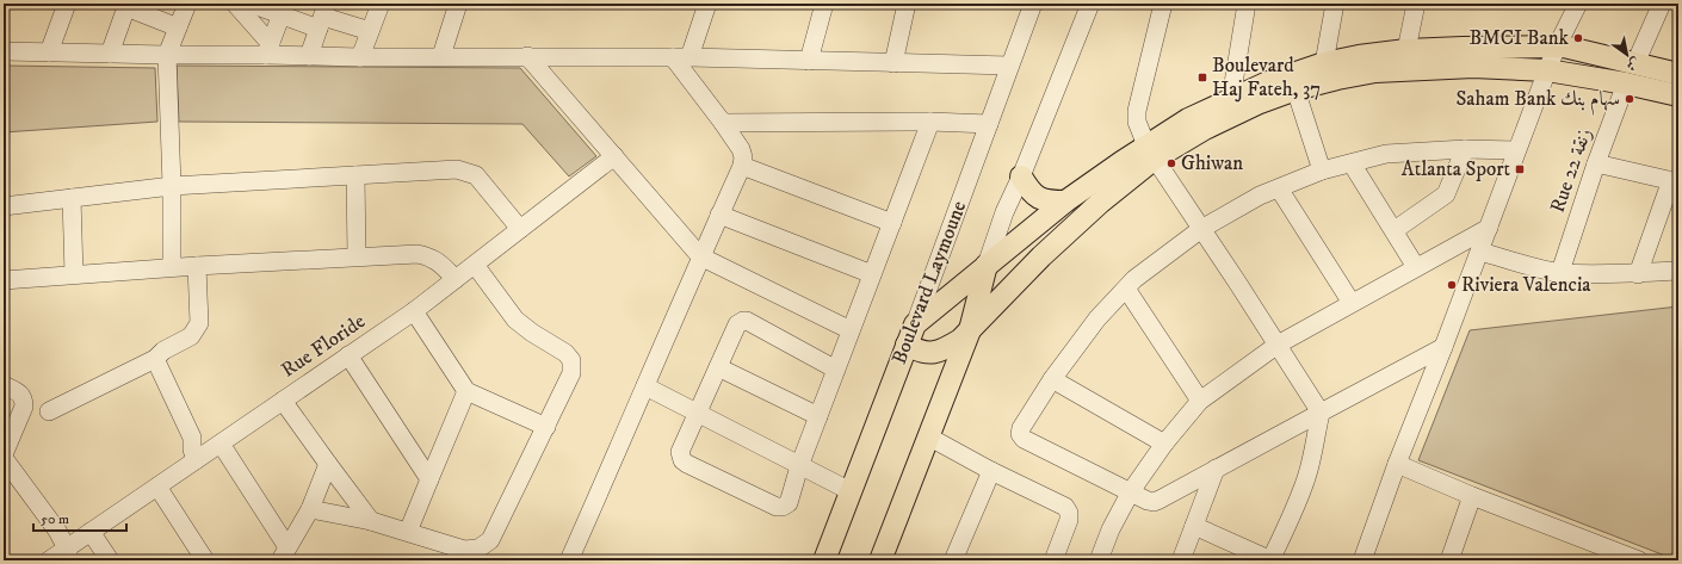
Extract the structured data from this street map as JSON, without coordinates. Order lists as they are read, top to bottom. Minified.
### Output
{"streets":{"main road":["Boulevard Laymoune"],"street":["Rue 22 زنقة","Rue Floride"]},"places":{"other":["BMCI Bank","Saham Bank سهام بنك","Ghiwan","Riviera Valencia"],"transit":["Boulevard Haj Fateh, 37","Atlanta Sport"]},"scale_bar":"50 m","north":"bottom right"}
